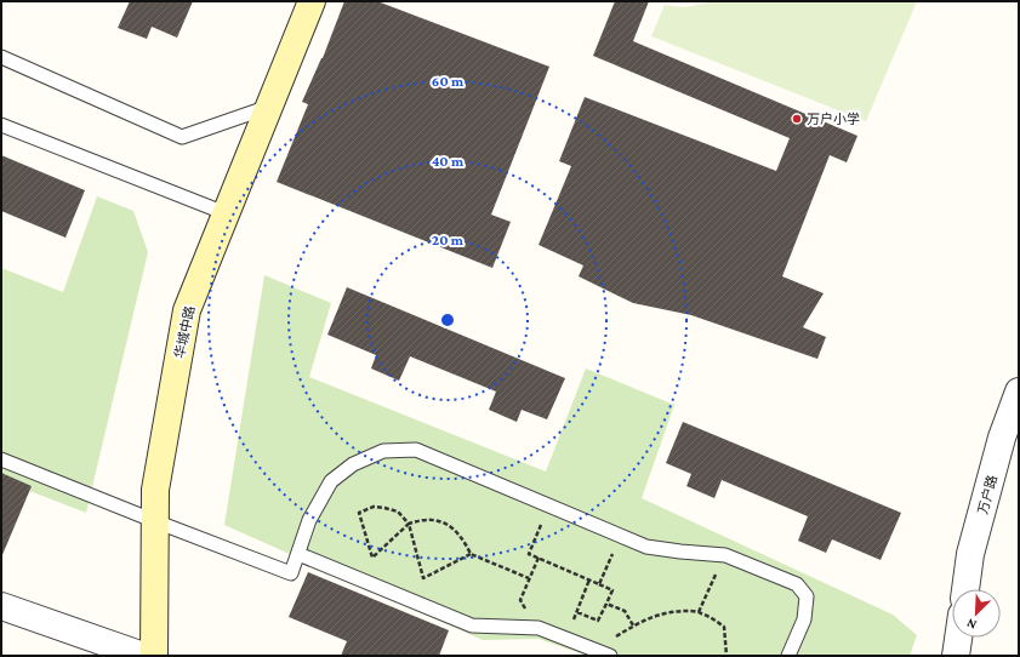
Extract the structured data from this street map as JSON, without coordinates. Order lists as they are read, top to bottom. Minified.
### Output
{"streets":{"street":["华城中路","万户路"]},"places":["万户小学"],"north":"bottom left","rings":["60 m","40 m","20 m"]}
